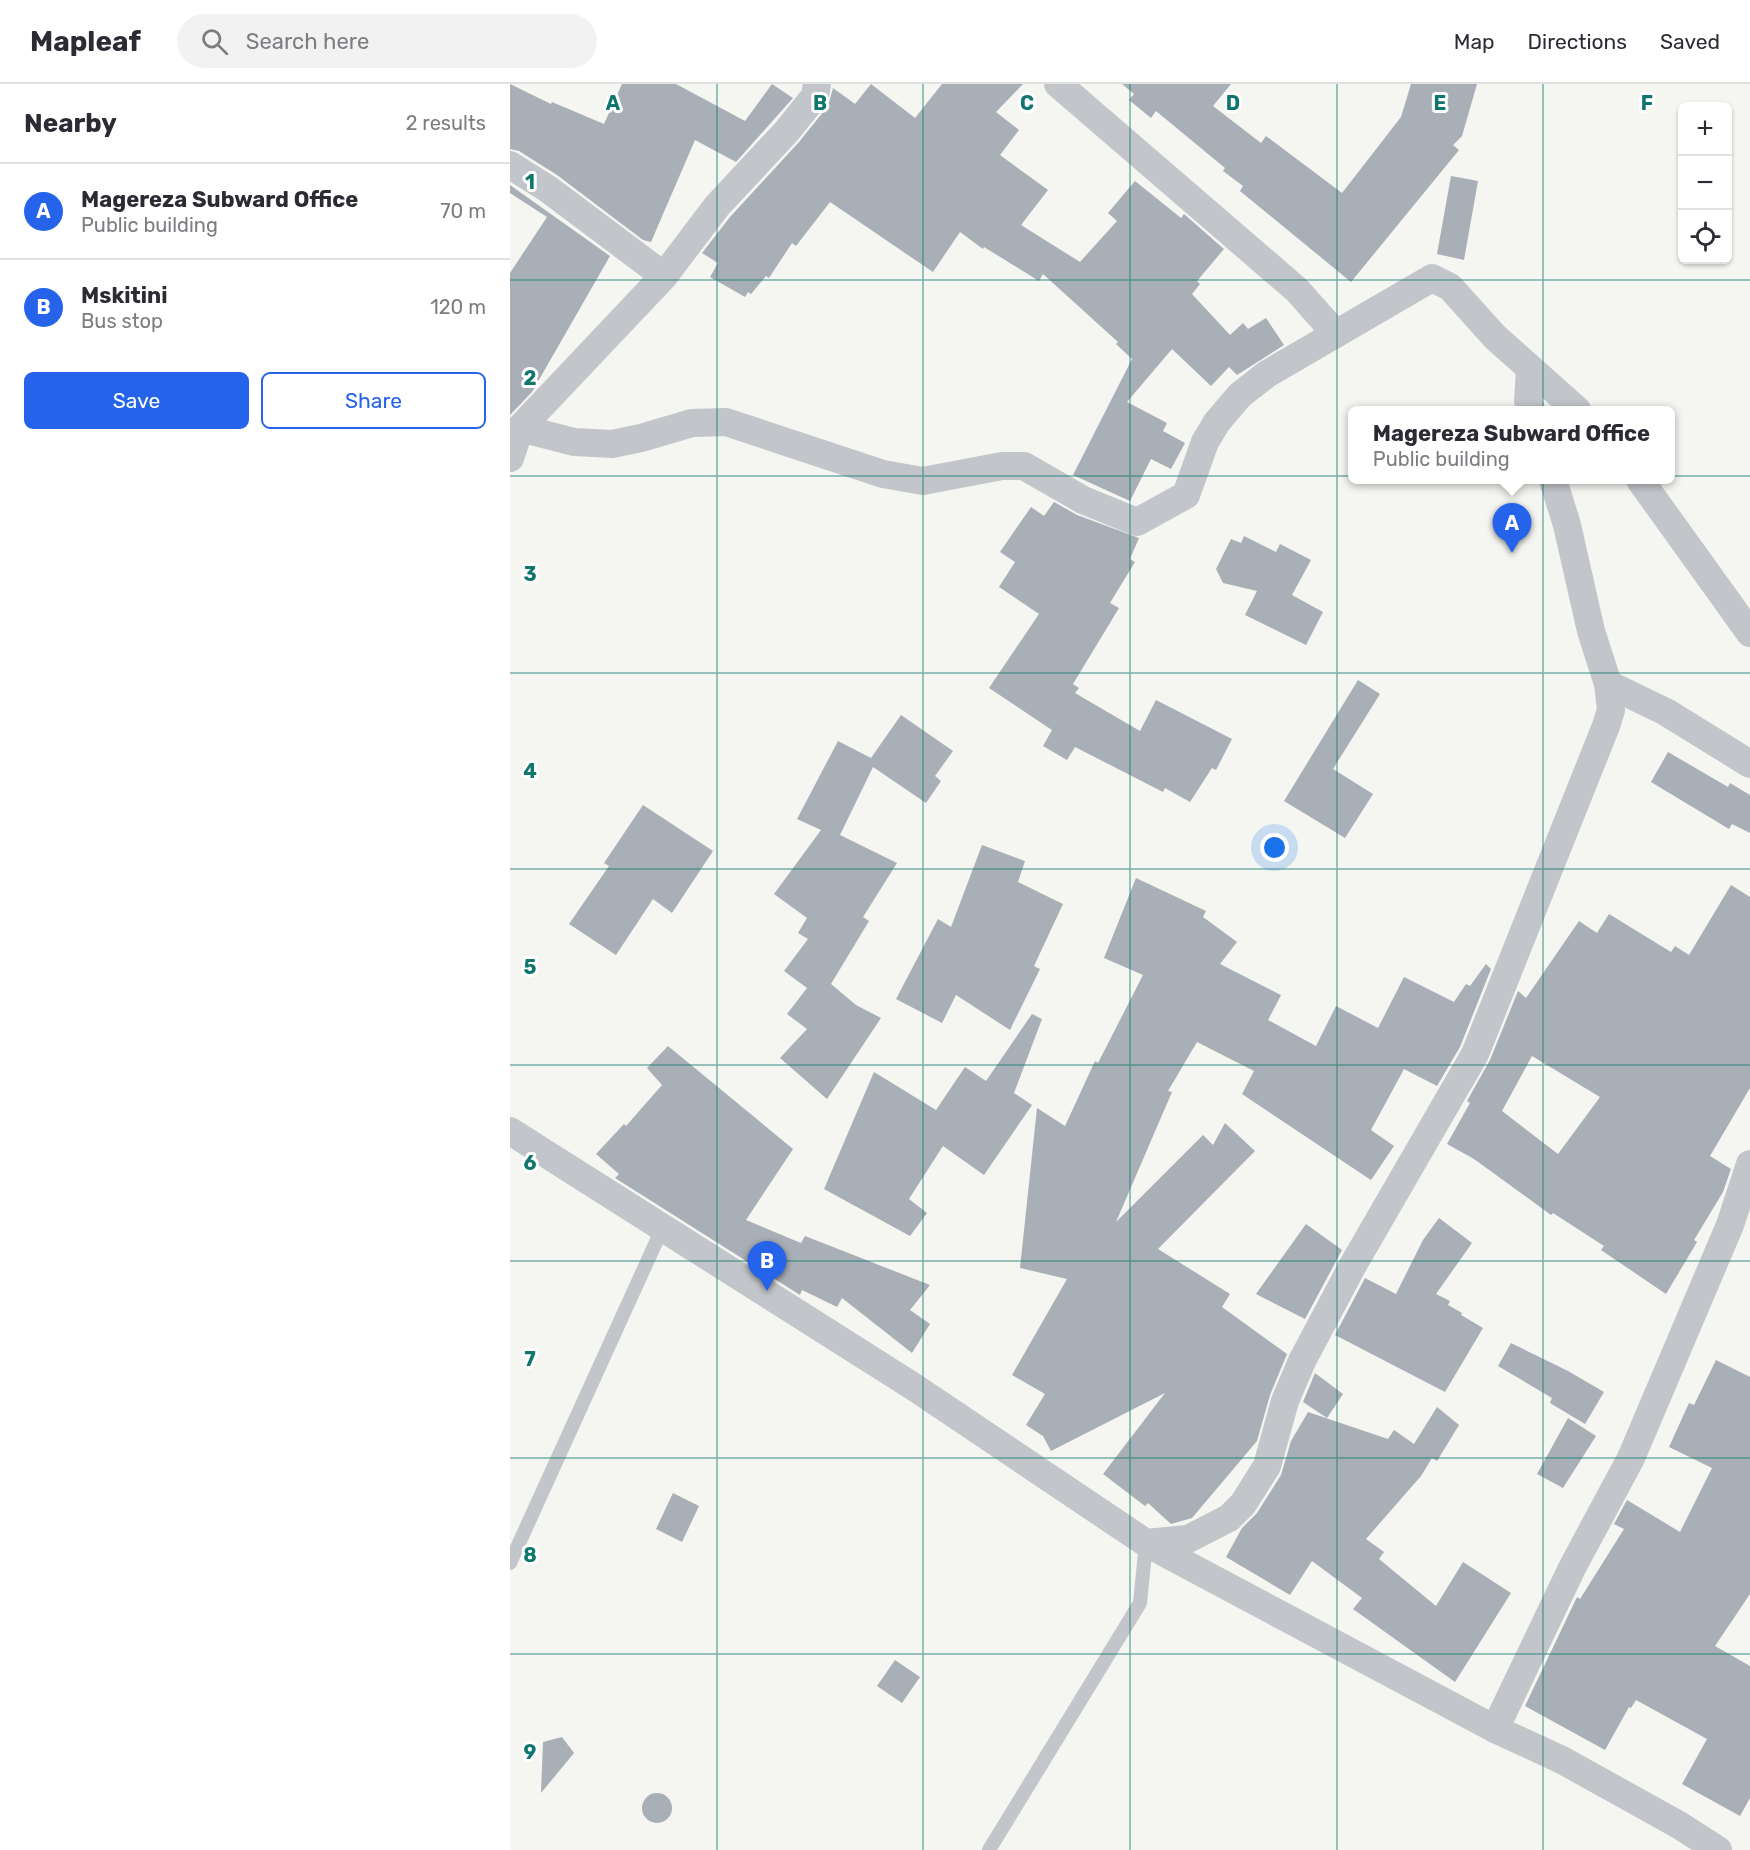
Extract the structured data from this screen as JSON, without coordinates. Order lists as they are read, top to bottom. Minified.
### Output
{"page":{"header":"Mapleaf","search":"Search here","nav":["Map","Directions","Saved"],"heading":["Nearby","2 results"],"map_buttons":["+","−"],"list":[{"mark":"A","name":"Magereza Subward Office","note":"Public building","value":"70 m"},{"mark":"B","name":"Mskitini","note":"Bus stop","value":"120 m"}],"buttons":["Save","Share"],"popup":["Magereza Subward Office","Public building"],"pins":["A","B"]},"grid":{"columns":["A","B","C","D","E","F"],"rows":["1","2","3","4","5","6","7","8","9"]}}
